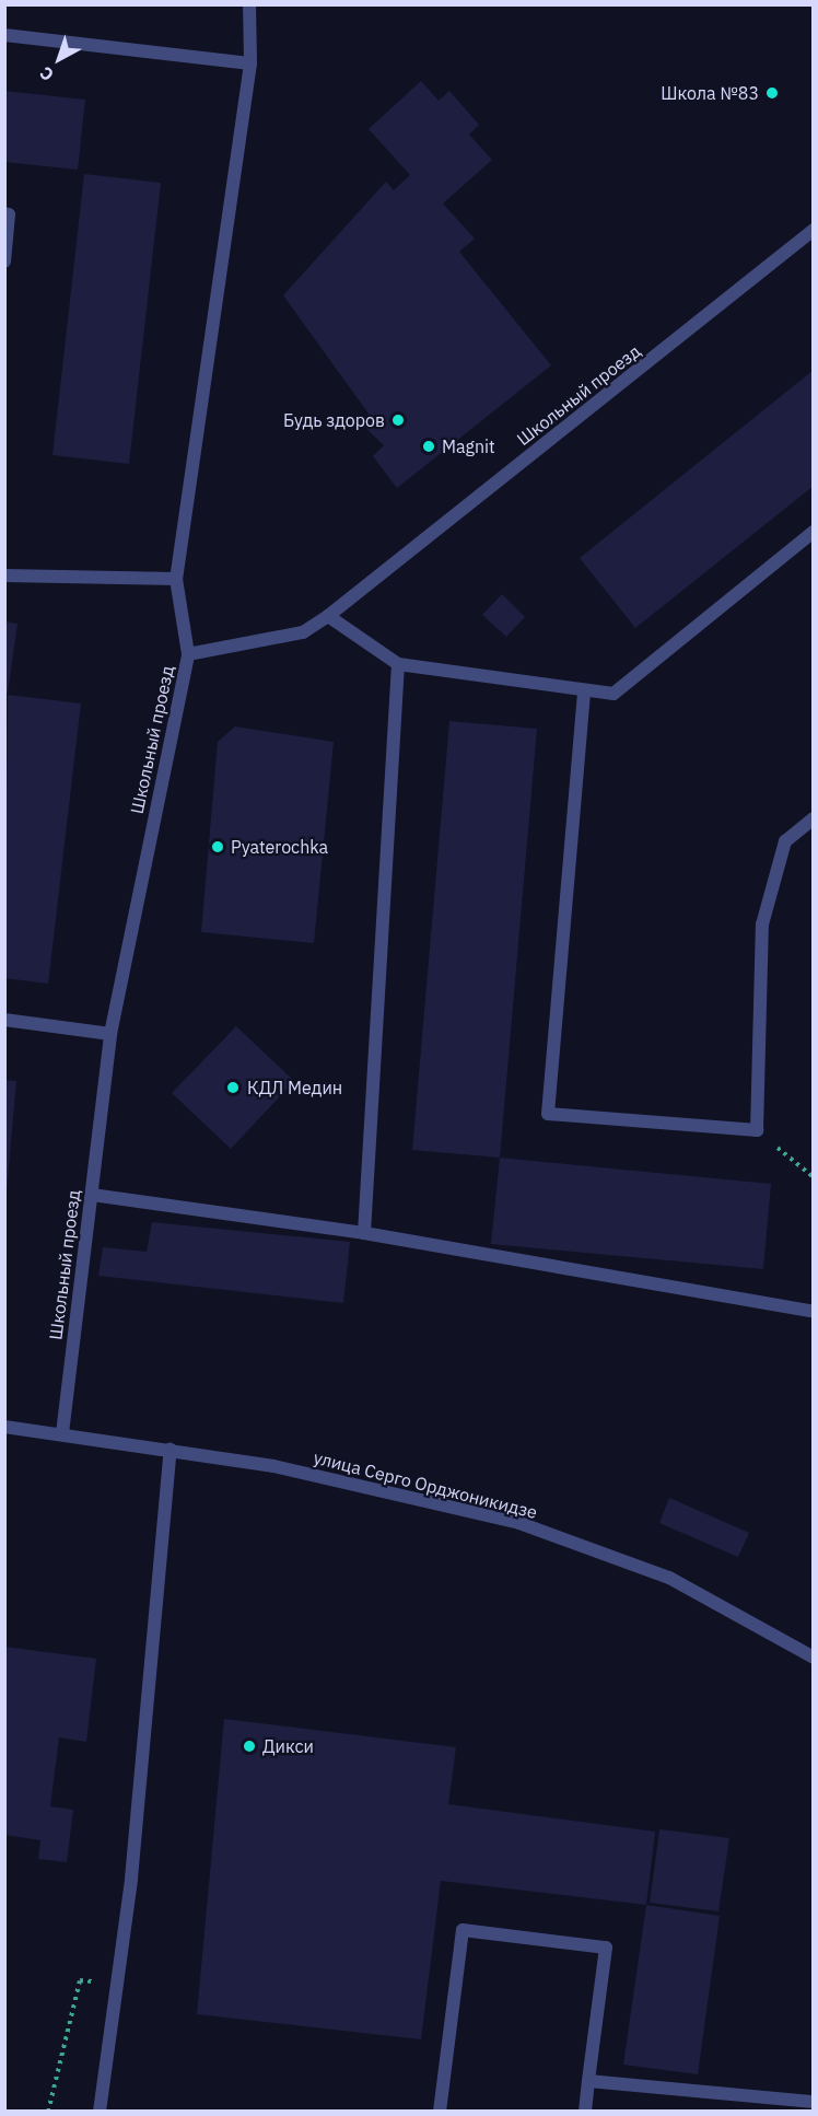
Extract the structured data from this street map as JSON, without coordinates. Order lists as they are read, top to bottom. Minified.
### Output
{"streets":{"street":["Школьный проезд","улица Серго Орджоникидзе"]},"crossings":[["Школьный проезд","улица Серго Орджоникидзе"]],"places":["Школа №83","Будь здоров","Magnit","Pyaterochka","КДЛ Медин","Дикси"],"north":"bottom left"}
